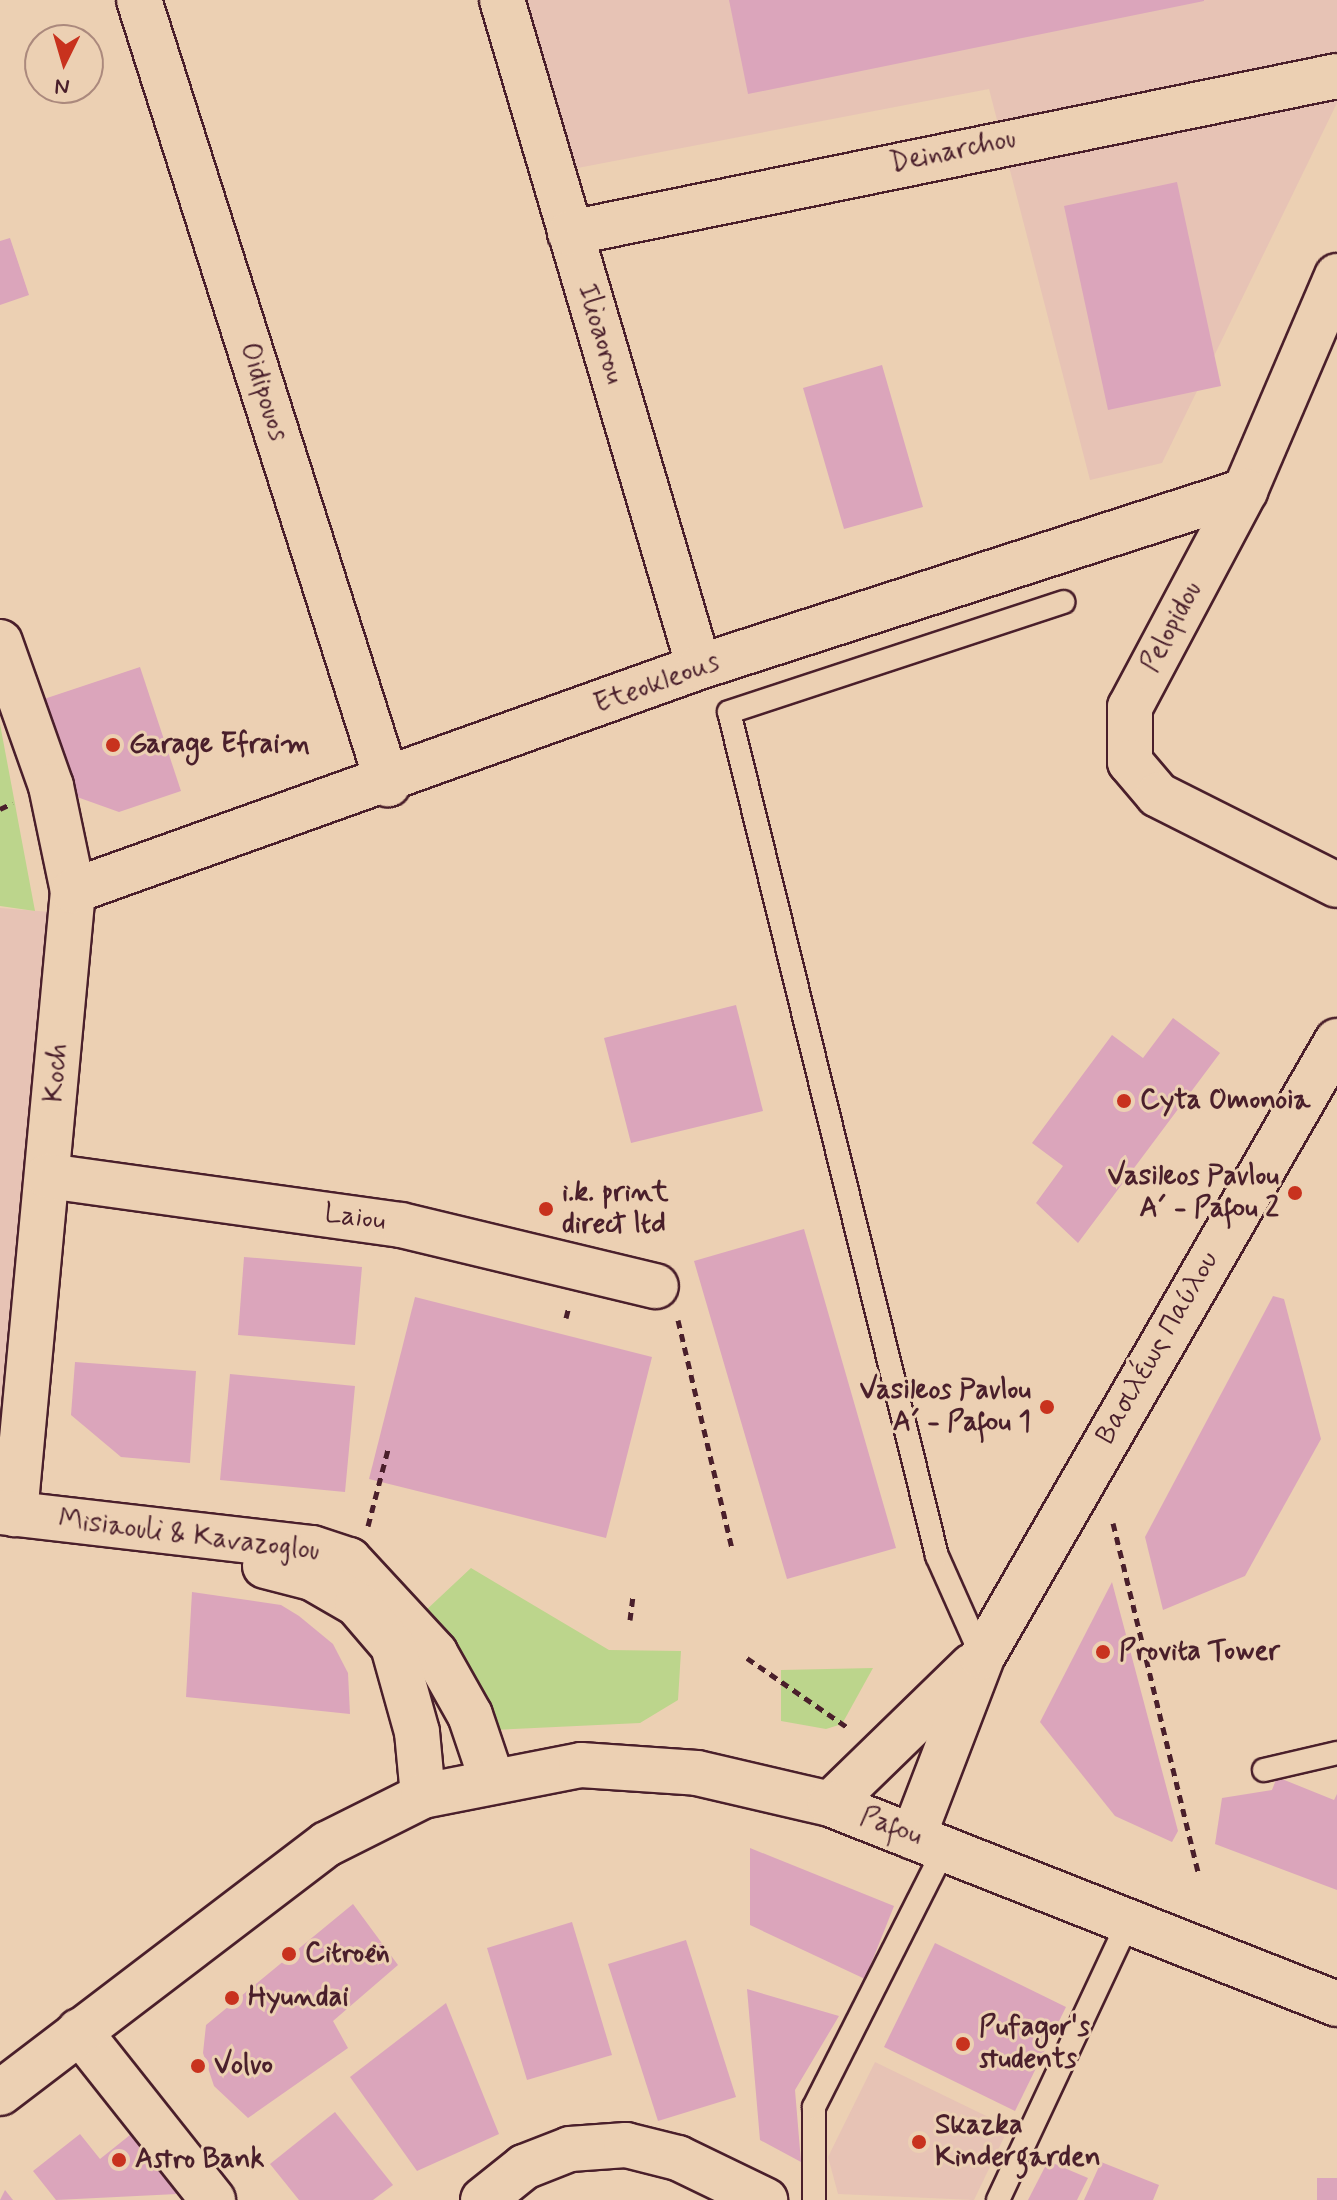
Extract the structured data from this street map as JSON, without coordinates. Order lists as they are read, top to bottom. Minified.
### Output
{"streets":{"street":["Deinarchou","Ilioaorou","Oidipouos","Pelopidou","Eteokleous","Koch","Laiou","Βασιλέως Παύλου","Misiaouli & Kavazoglou","Pafou"]},"crossings":[["Deinarchou","Ilioaorou"],["Ilioaorou","Eteokleous"],["Oidipouos","Eteokleous"],["Pelopidou","Eteokleous"],["Eteokleous","Koch"],["Koch","Laiou"],["Koch","Misiaouli & Kavazoglou"],["Βασιλέως Παύλου","Pafou"],["Misiaouli & Kavazoglou","Pafou"]],"places":["Garage Efraim","Cyta Omonoia","Vasileos Pavlou A´ - Pafou 2","i.k. print direct ltd","Vasileos Pavlou A´ - Pafou 1","Provita Tower","Citroën","Hyundai","Pufagor's students","Volvo","Skazka Kindergarden","Astro Bank"],"north":"bottom"}
